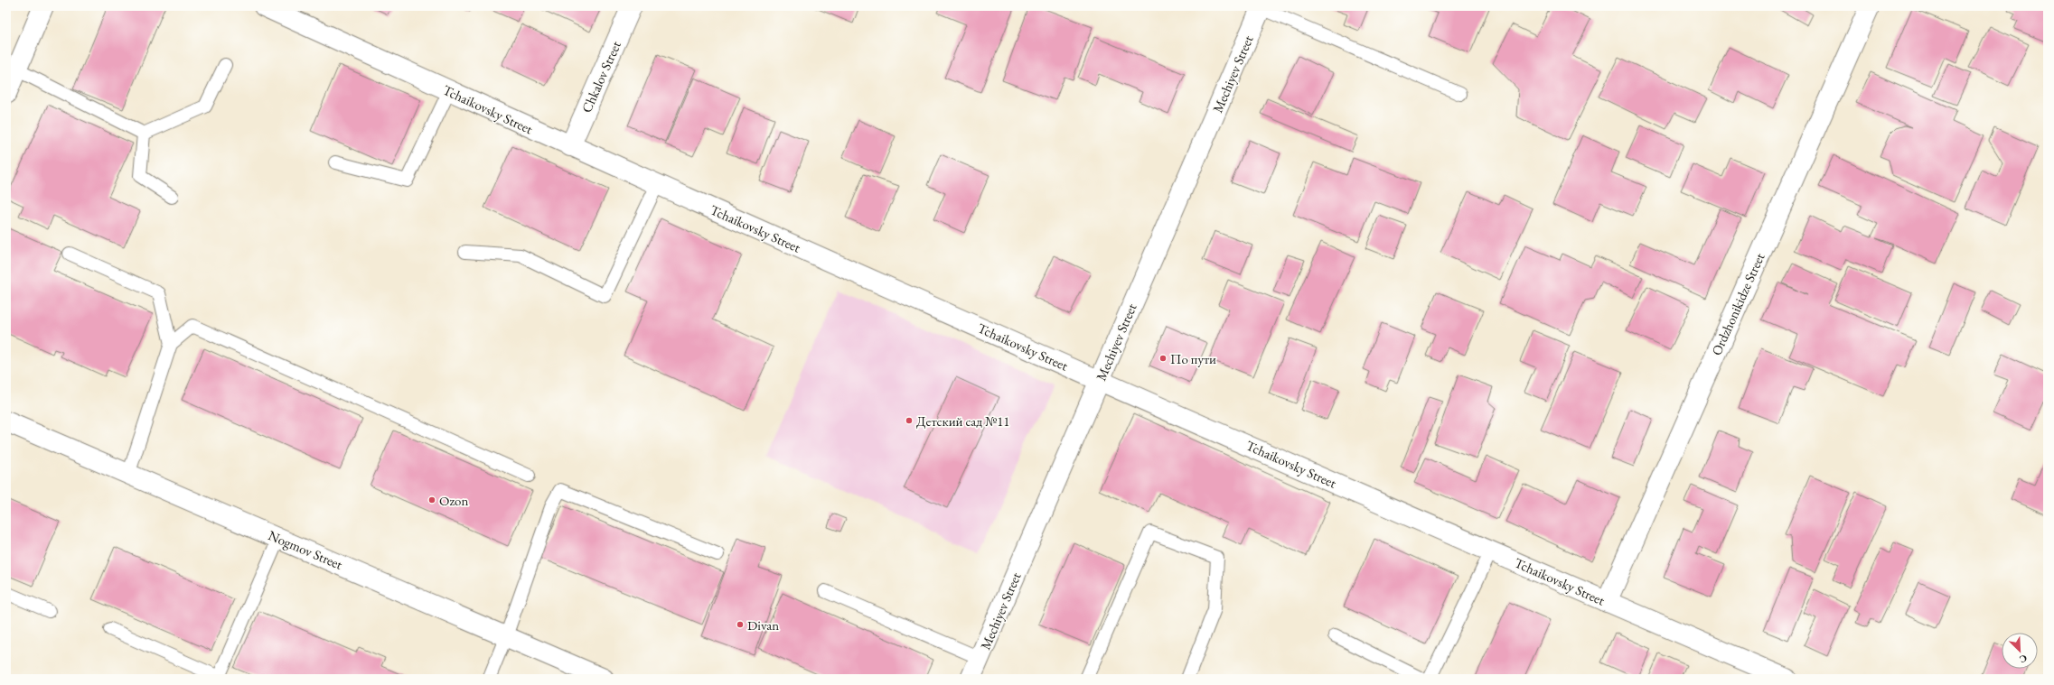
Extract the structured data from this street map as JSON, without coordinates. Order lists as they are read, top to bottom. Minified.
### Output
{"streets":{"street":["Mechiyev Street","Chkalov Street","Tchaikovsky Street","Ordzhonikidze Street","Nogmov Street"]},"crossings":[["Mechiyev Street","Tchaikovsky Street"],["Chkalov Street","Tchaikovsky Street"],["Tchaikovsky Street","Ordzhonikidze Street"]],"places":["По пути","Детский сад №11","Ozon","Divan"],"north":"bottom right"}
